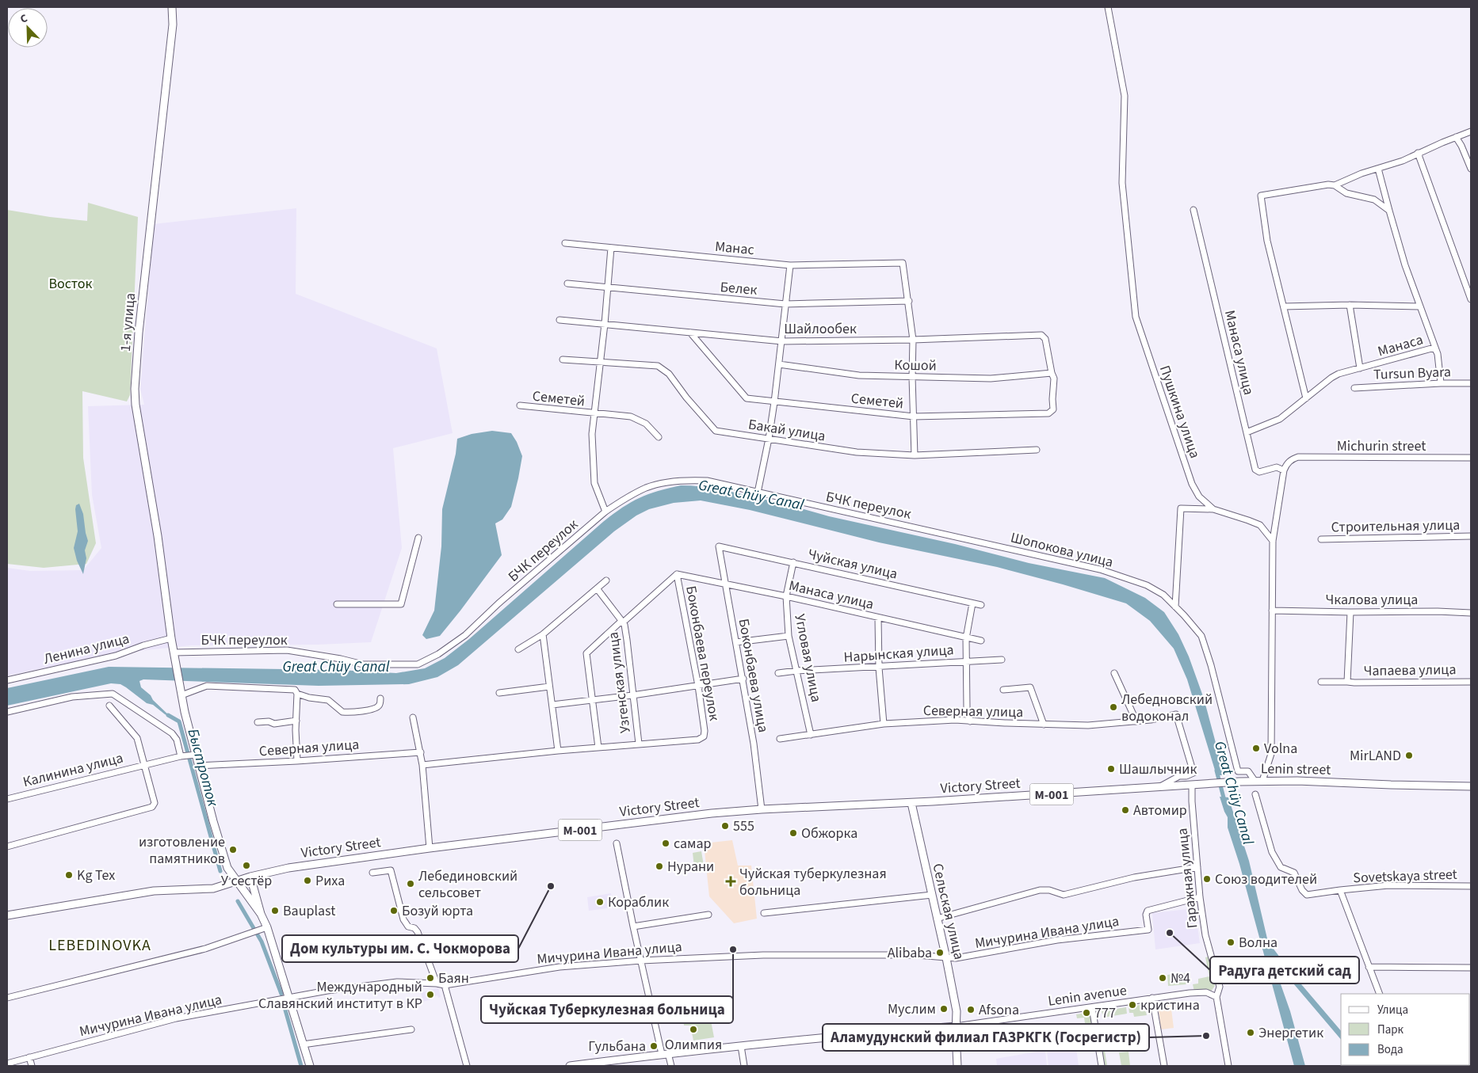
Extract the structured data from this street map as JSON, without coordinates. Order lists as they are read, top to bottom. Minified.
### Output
{"streets":{"main road":["1-я улица","Lenin street","Victory Street","М-001","Сельская улица"],"street":["Манас","Белек","Шайлообек","Манаса","Манаса улица","Кошой","Tursun Byara","Семетей","Пушкина улица","Бакай улица","Michurin street","БЧК переулок","Строительная улица","Шопокова улица","Чуйская улица","Чкалова улица","Ленина улица","Боконбаева переулок","Нарынская улица","Угловая улица","Чапаева улица","Боконбаева улица","Узгенская улица","Северная улица","Калинина улица","Sovetskaya street","Гаражная улица","Мичурина Ивана улица","Lenin avenue"]},"crossings":[["Манас","Белек"],["1-я улица","БЧК переулок"],["1-я улица","Ленина улица"],["Шайлообек","Кошой"],["Шайлообек","Семетей"],["Манаса","Манаса улица"],["Манаса","Tursun Byara"],["Манаса улица","Michurin street"],["Манаса улица","Боконбаева переулок"],["Манаса улица","Угловая улица"],["Манаса улица","Боконбаева улица"],["Кошой","Семетей"],["БЧК переулок","Шопокова улица"],["Шопокова улица","Lenin street"],["Чуйская улица","Угловая улица"],["Чуйская улица","Боконбаева улица"],["Чкалова улица","Чапаева улица"],["Боконбаева переулок","Узгенская улица"],["Нарынская улица","Угловая улица"],["Угловая улица","Северная улица"],["Боконбаева улица","Victory Street"],["Северная улица","Victory Street"],["Lenin street","Victory Street"],["Victory Street","Гаражная улица"],["Victory Street","Сельская улица"],["Гаражная улица","Мичурина Ивана улица"],["Гаражная улица","Lenin avenue"],["Сельская улица","Мичурина Ивана улица"],["Сельская улица","Lenin avenue"]],"districts":["LEBEDINOVKA"],"water":["Great Chüy Canal","Быстроток"],"parks":["Восток"],"places":{"other":["Лебедновский водоконал","Volna","MirLAND","Шашлычник","Автомир","555","Обжорка","самар","изготовление памятников","У сестёр","Нурани","Kg Tex","Союз водителей","Риха","Лебединовский сельсовет","Дом культуры им. С. Чокморова","Кораблик","Bauplast","Бозуй юрта","Радуга детский сад","Волна","Чуйская Туберкулезная больница","Alibaba","Баян","№4","Международный Славянский институт в КР","кристина","Муслим","Afsona","777","Олимпия","Энергетик","Аламудунский филиал ГАЗРКГК (Госрегистр)","Гульбана"],"health":["Чуйская туберкулезная больница"]},"legend":["Улица","Парк","Вода"],"north":"top left"}
